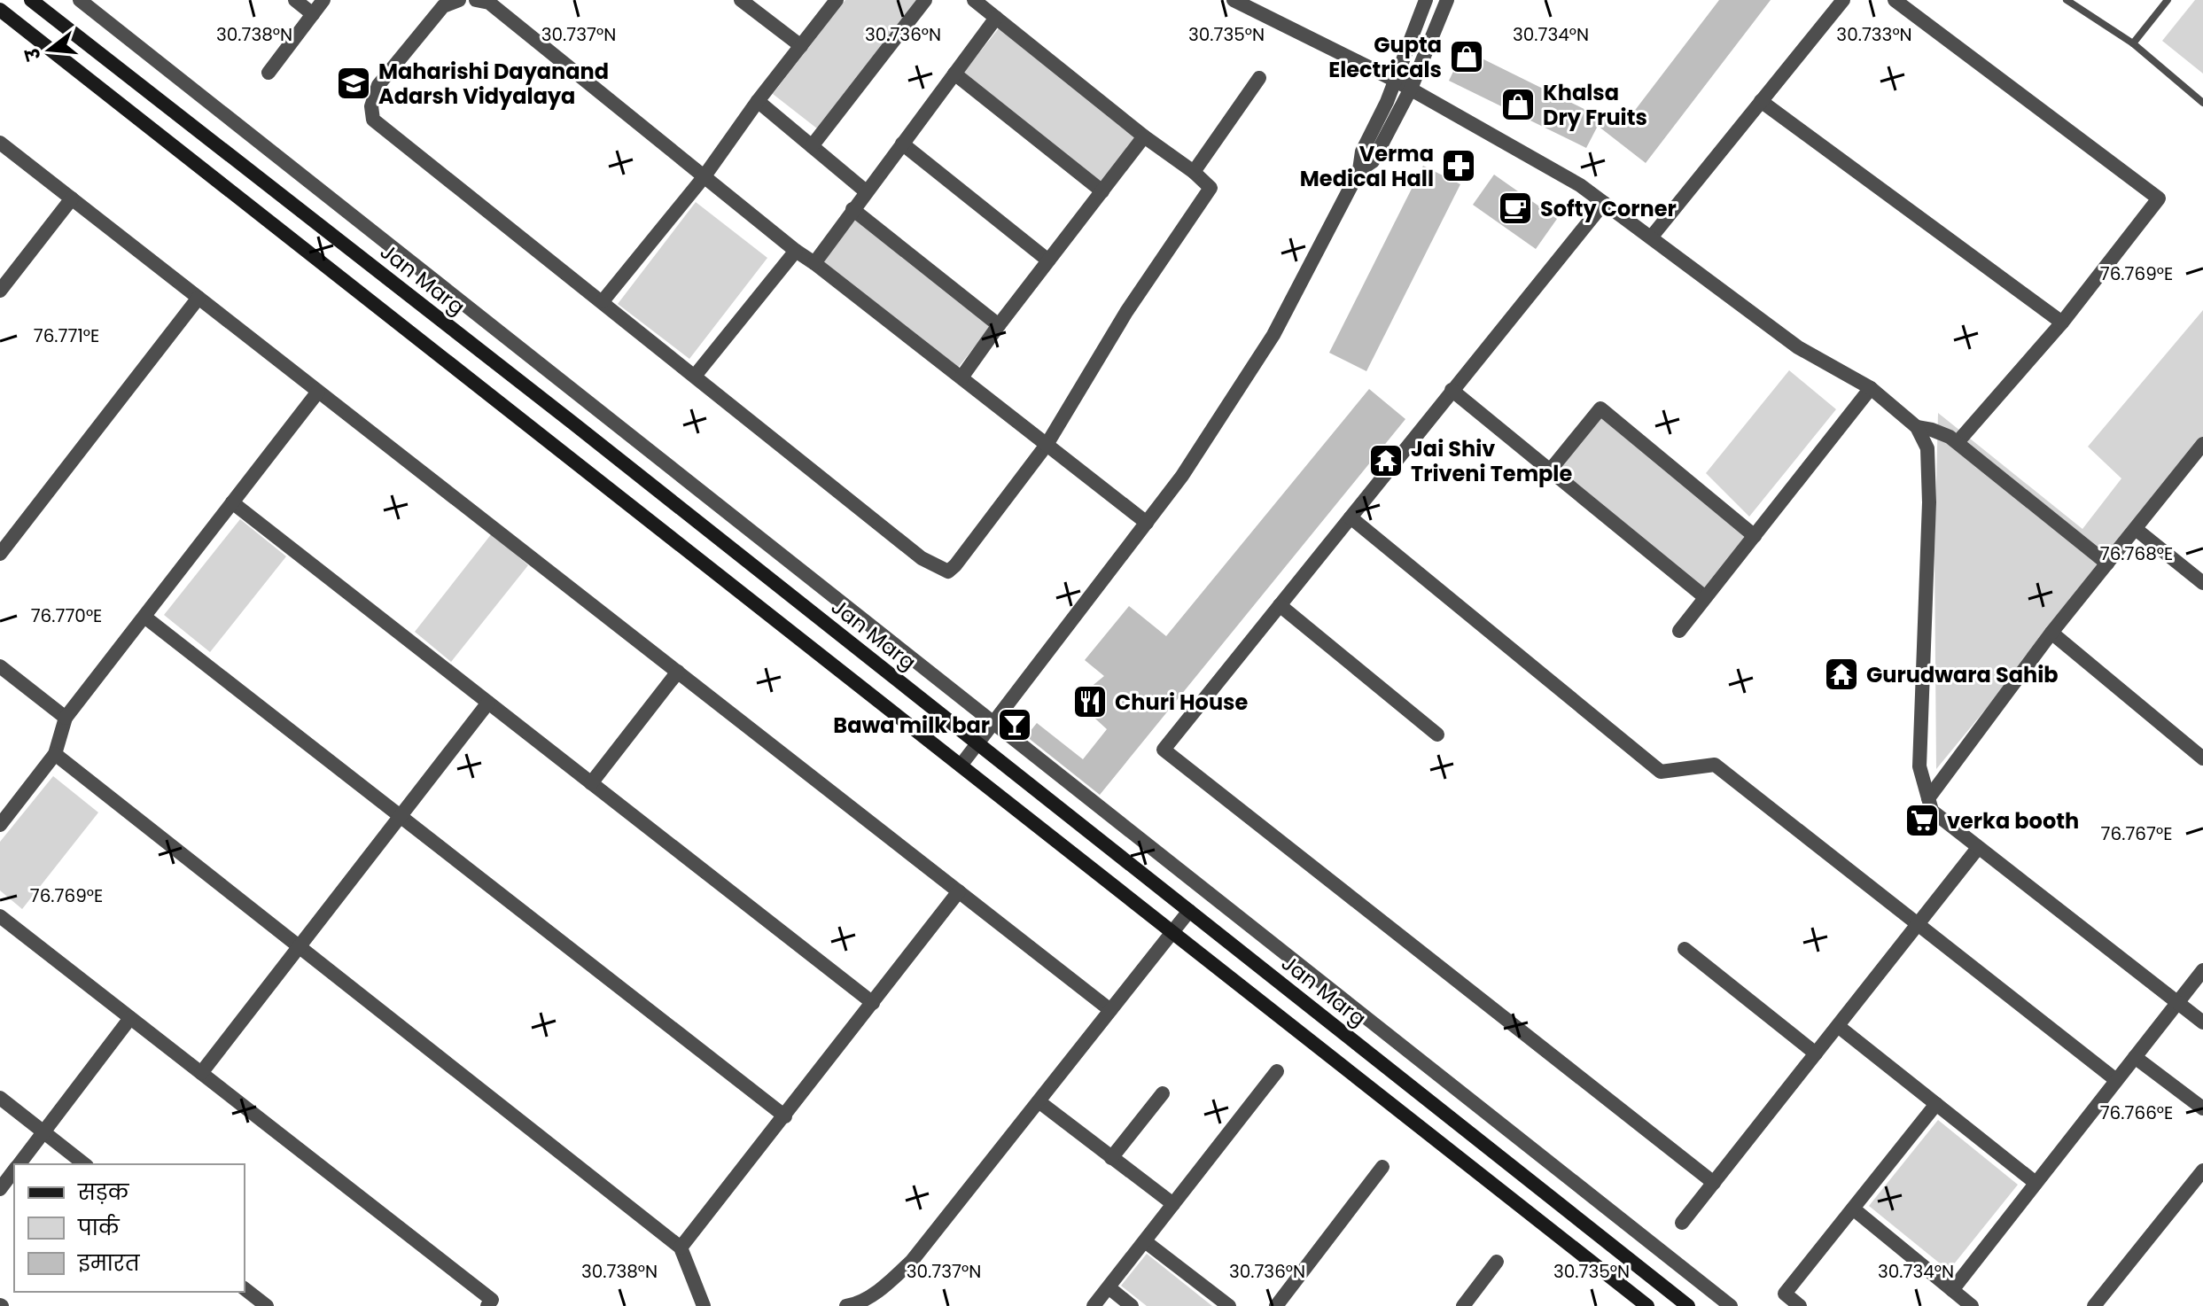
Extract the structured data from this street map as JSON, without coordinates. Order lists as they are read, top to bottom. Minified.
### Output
{"streets":{"main road":["Jan Marg"]},"places":{"shop":["Gupta Electricals","Khalsa Dry Fruits"],"school or university":["Maharishi Dayanand Adarsh Vidyalaya"],"pharmacy":["Verma Medical Hall"],"cafe":["Softy Corner"],"temple":["Jai Shiv Triveni Temple","Gurudwara Sahib"],"restaurant":["Churi House"],"bar":["Bawa milk bar"],"supermarket":["verka booth"]},"legend":["सड़क","पार्क","इमारत"],"north":"left","coordinates":["30.738°N","30.737°N","30.736°N","30.735°N","30.734°N","30.733°N","76.769°E","76.771°E","76.768°E","76.770°E","76.767°E","76.766°E"]}
